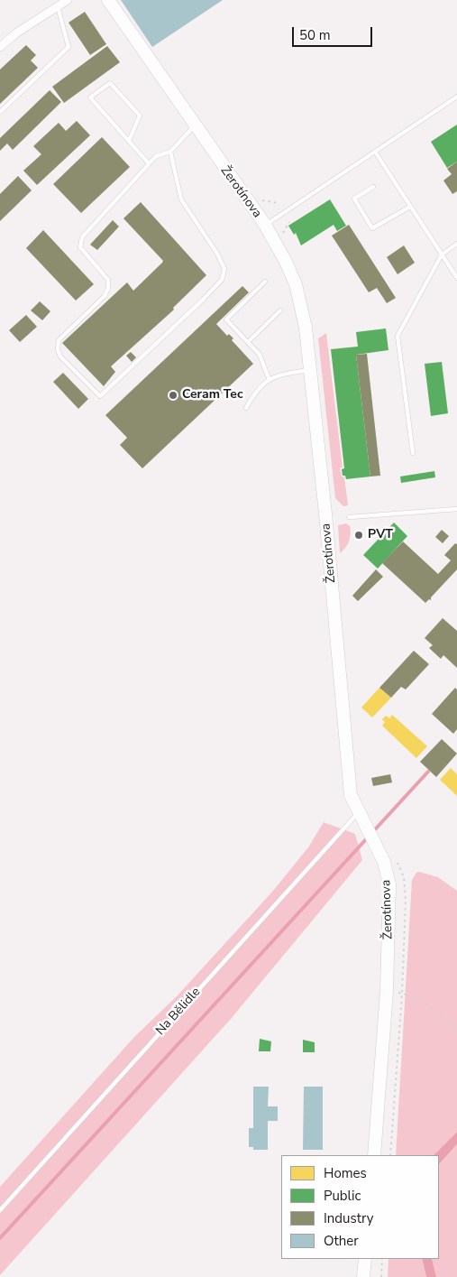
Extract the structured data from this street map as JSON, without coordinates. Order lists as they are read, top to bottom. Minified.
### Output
{"streets":{"street":["Žerotínova"],"lane":["Na Bělidle"]},"crossings":[["Žerotínova","Na Bělidle"]],"places":["Ceram Tec","PVT"],"legend":["Homes","Public","Industry","Other"],"scale_bar":"50 m"}
